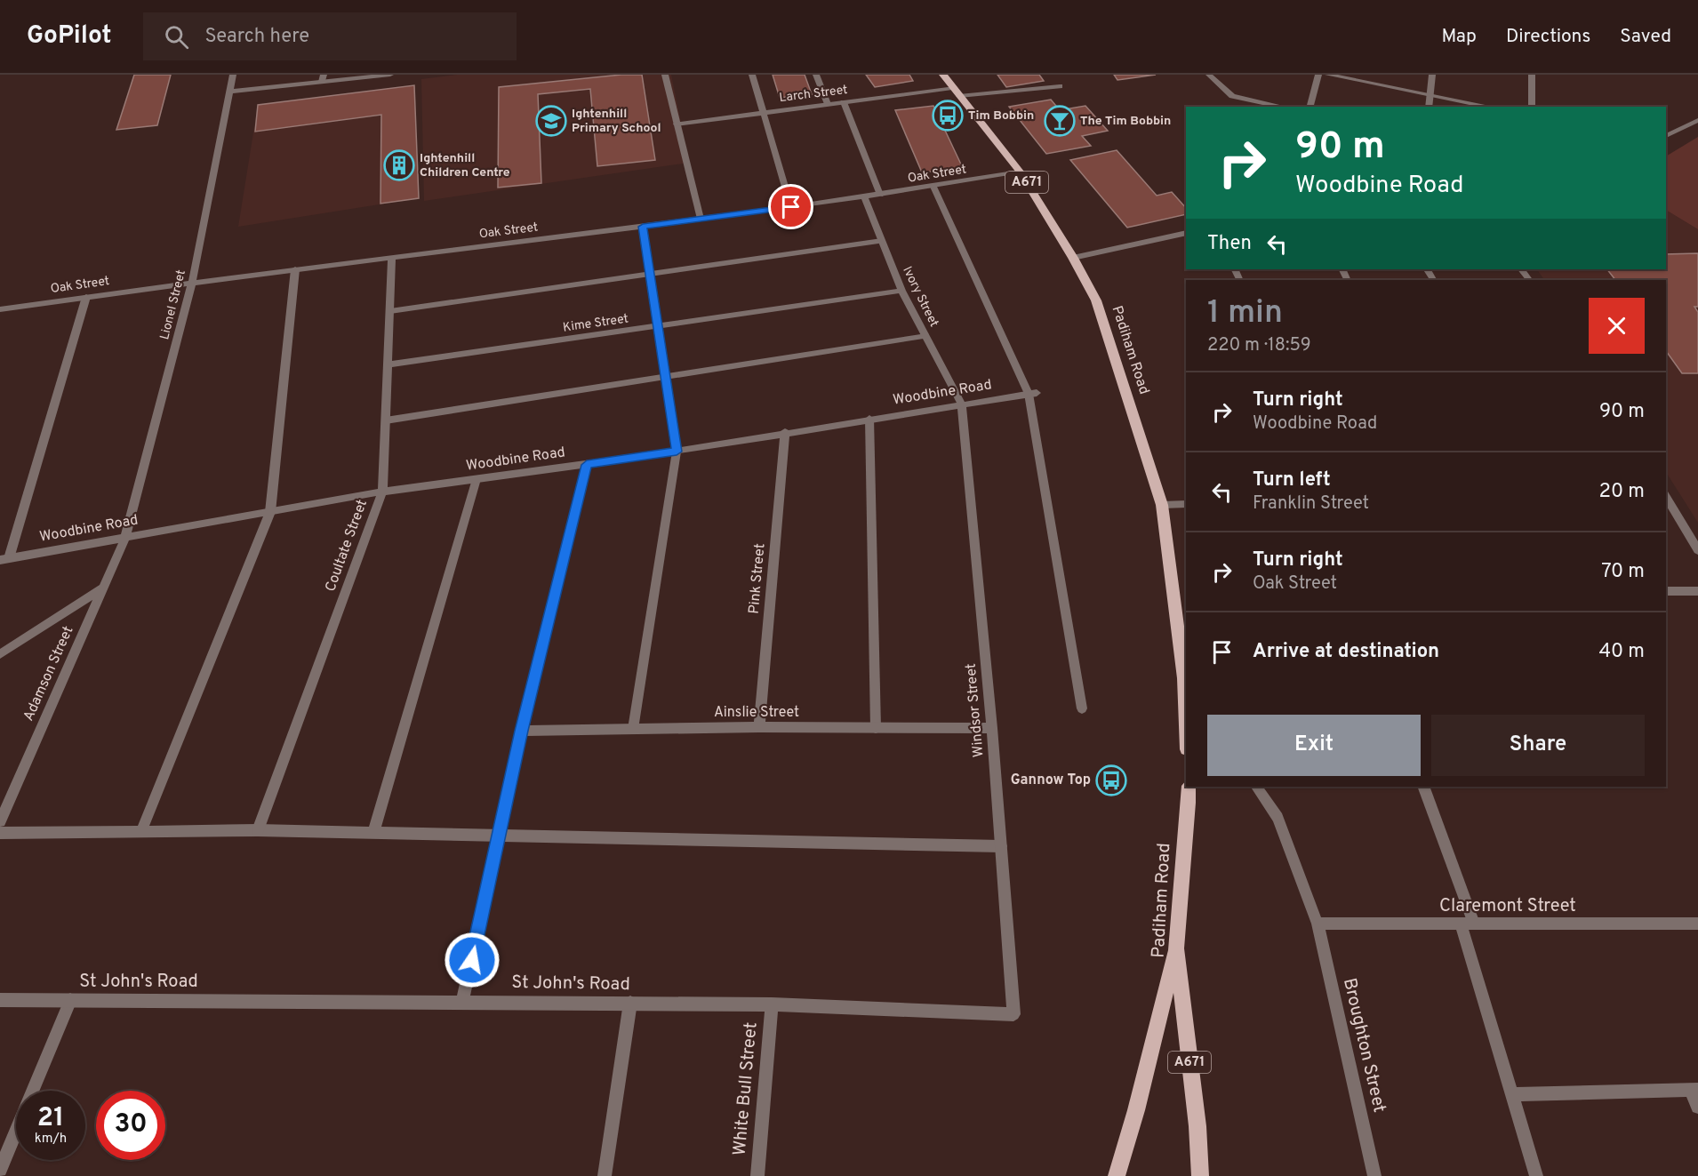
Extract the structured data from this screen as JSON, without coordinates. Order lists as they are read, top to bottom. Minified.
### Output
{"streets":{"main road":["A671","Padiham Road"],"street":["Larch Street","Oak Street","Ivory Street","Lionel Street","Kime Street","Woodbine Road","Coultate Street","Pink Street","Adamson Street","Windsor Street","Ainslie Street","Claremont Street","St John's Road","Broughton Street","White Bull Street"]},"crossings":[["Larch Street","Padiham Road"],["Oak Street","Ivory Street"],["Oak Street","Lionel Street"],["Oak Street","Padiham Road"],["Oak Street","Coultate Street"],["Ivory Street","Kime Street"],["Ivory Street","Woodbine Road"],["Ivory Street","Windsor Street"],["Lionel Street","Woodbine Road"],["Lionel Street","Adamson Street"],["Kime Street","Coultate Street"],["Woodbine Road","Coultate Street"],["Woodbine Road","Pink Street"],["Woodbine Road","Adamson Street"],["Woodbine Road","Windsor Street"],["Pink Street","Ainslie Street"],["Windsor Street","Ainslie Street"],["Windsor Street","St John's Road"],["Claremont Street","Broughton Street"],["St John's Road","White Bull Street"]],"places":{"bus stop":["Tim Bobbin","Gannow Top"],"school or university":["Ightenhill Primary School"],"bar":["The Tim Bobbin"],"building":["Ightenhill Children Centre"]},"page":{"header":"GoPilot","search":"Search here","nav":["Map","Directions","Saved"],"turn":["90 m","Woodbine Road"],"then":"Then","heading":["1 min","220 m · 18:59"],"list":[{"name":"Turn right","note":"Woodbine Road","value":"90 m"},{"name":"Turn left","note":"Franklin Street","value":"20 m"},{"name":"Turn right","note":"Oak Street","value":"70 m"},{"name":"Arrive at destination","value":"40 m"}],"buttons":["Exit","Share"],"speed":"21 km/h","limit":"30"}}
